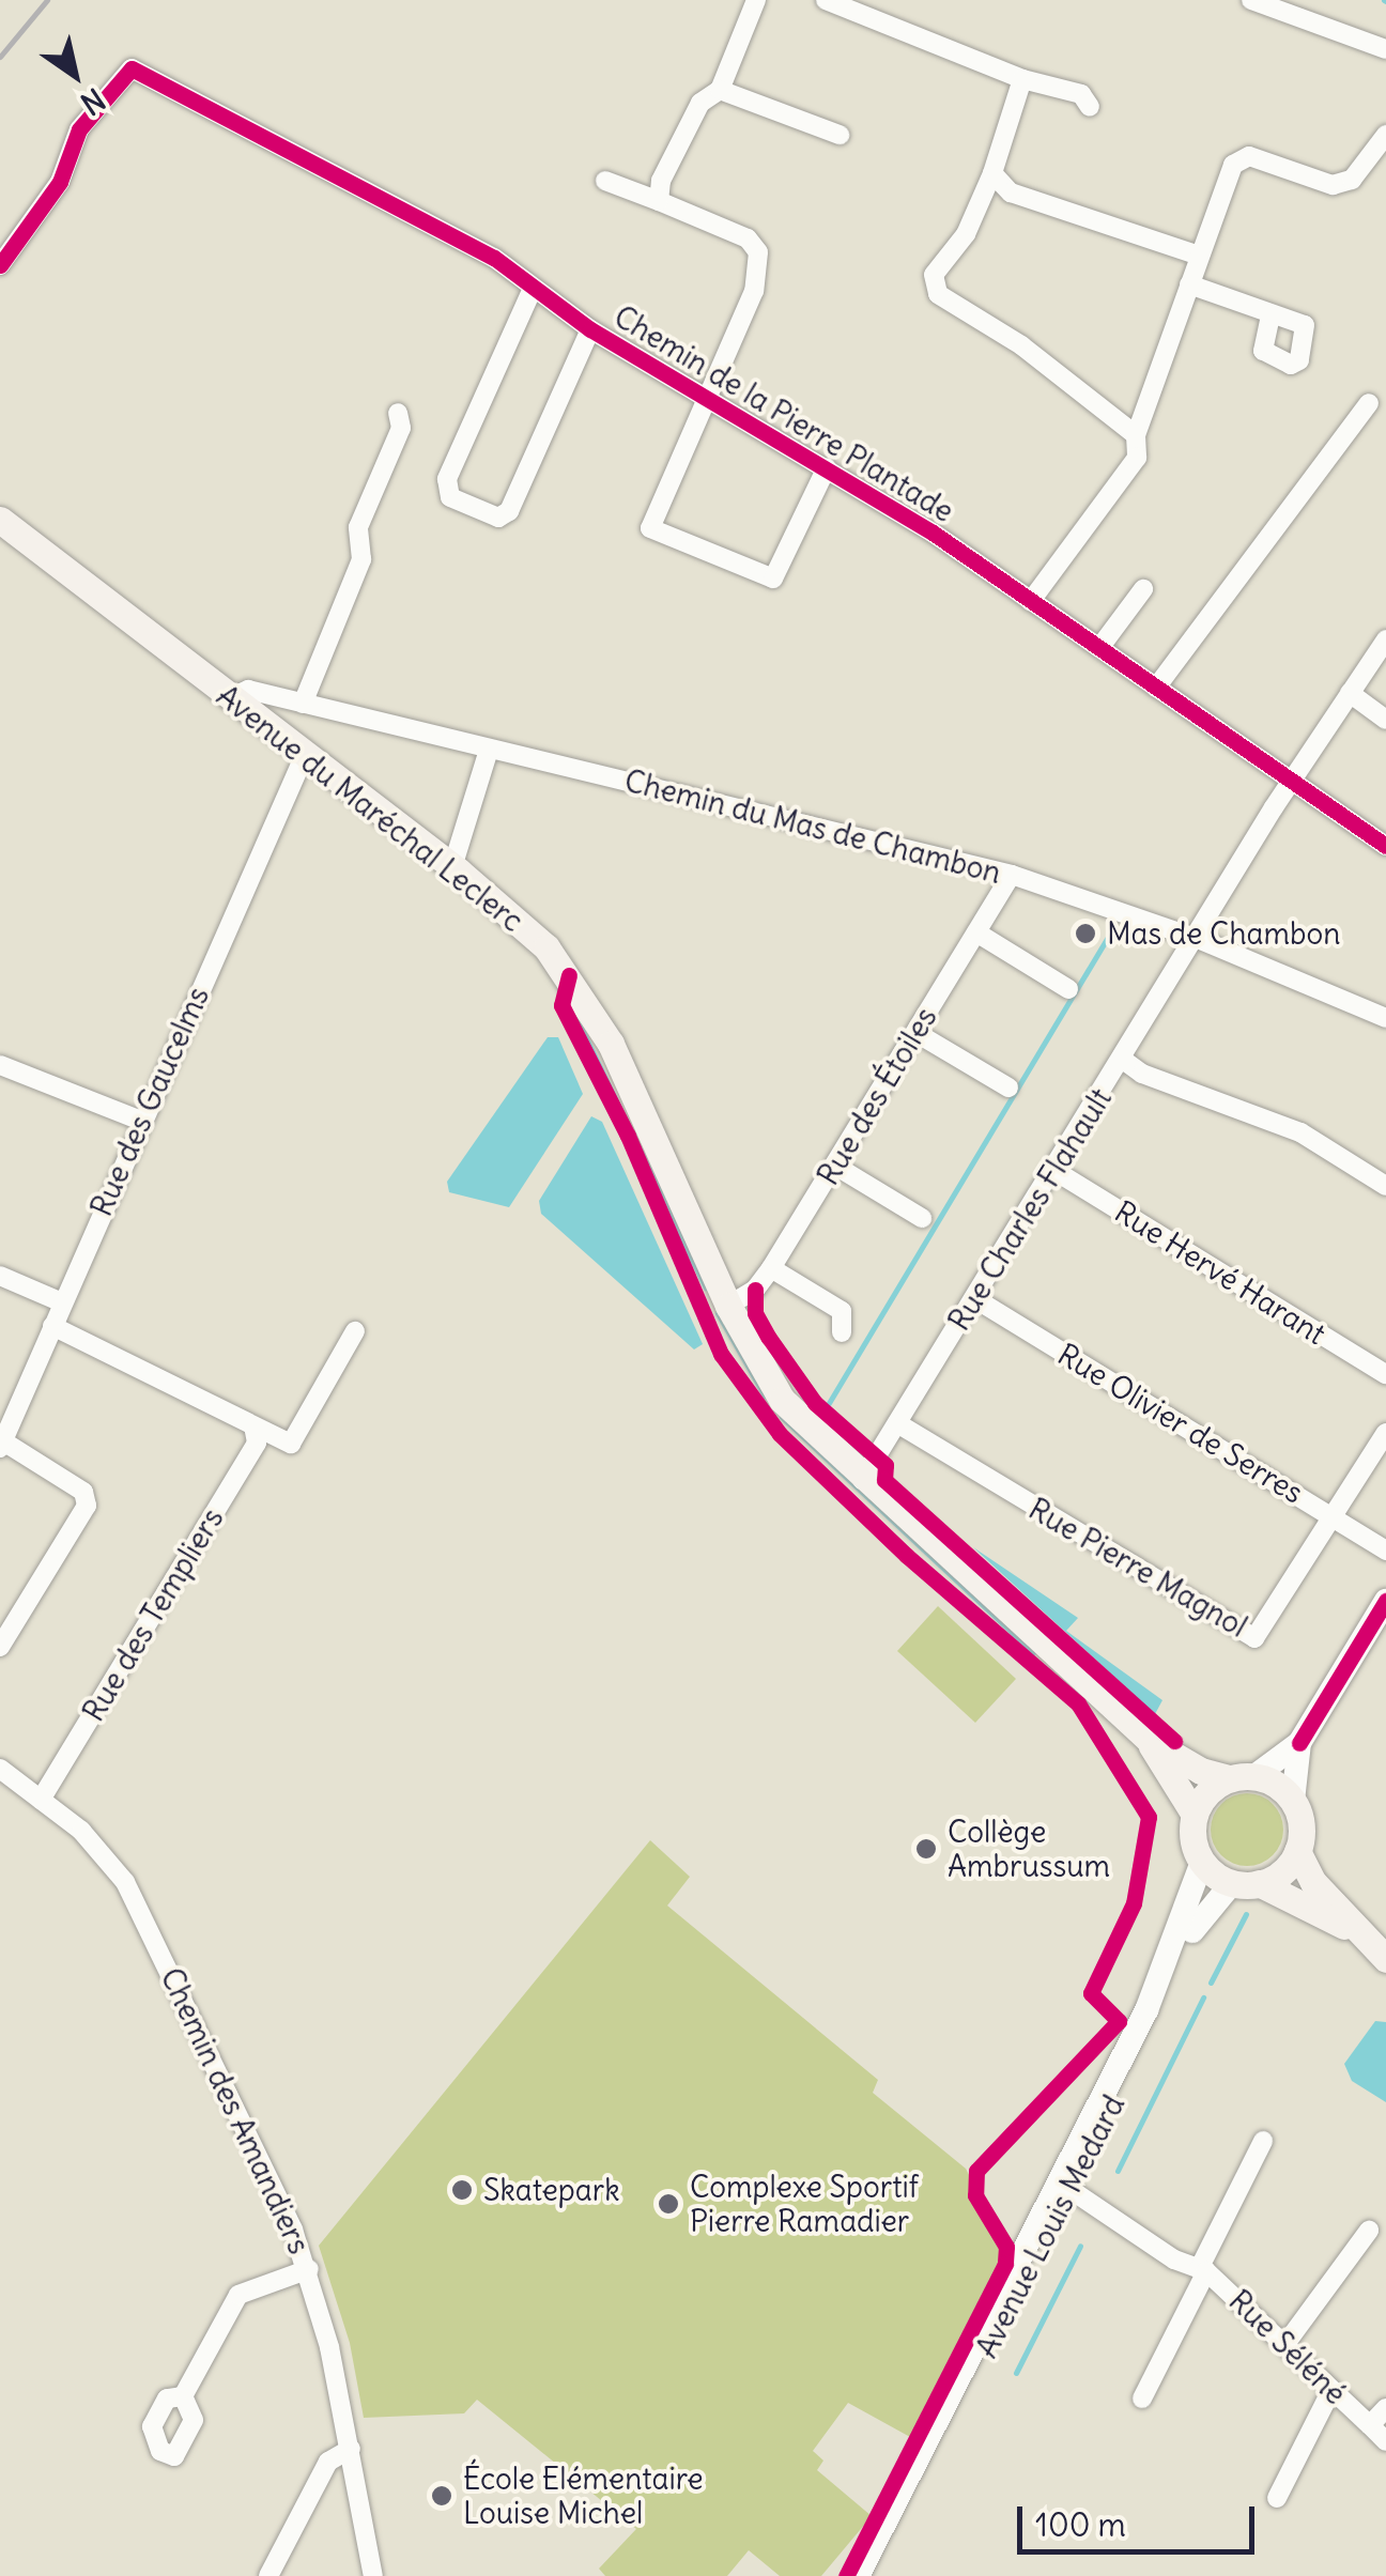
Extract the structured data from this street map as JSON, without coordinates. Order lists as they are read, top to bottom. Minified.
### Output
{"streets":{"main road":["Avenue du Maréchal Leclerc"],"street":["Chemin de la Pierre Plantade","Chemin du Mas de Chambon","Rue des Étoiles","Rue des Gaucelms","Rue Charles Flahault","Rue Hervé Harant","Rue Olivier de Serres","Rue Pierre Magnol","Rue des Templiers","Chemin des Amandiers","Avenue Louis Medard","Rue Séléné"]},"crossings":[["Chemin de la Pierre Plantade","Rue Charles Flahault"],["Avenue du Maréchal Leclerc","Chemin du Mas de Chambon"],["Avenue du Maréchal Leclerc","Rue des Étoiles"],["Avenue du Maréchal Leclerc","Rue des Gaucelms"],["Avenue du Maréchal Leclerc","Rue Charles Flahault"],["Avenue du Maréchal Leclerc","Avenue Louis Medard"],["Chemin du Mas de Chambon","Rue des Étoiles"],["Chemin du Mas de Chambon","Rue Charles Flahault"],["Rue Charles Flahault","Rue Hervé Harant"],["Rue Charles Flahault","Rue Olivier de Serres"],["Rue Charles Flahault","Rue Pierre Magnol"],["Rue Olivier de Serres","Rue Pierre Magnol"],["Rue des Templiers","Chemin des Amandiers"],["Avenue Louis Medard","Rue Séléné"]],"places":["Mas de Chambon","Collège Ambrussum","Skatepark","Complexe Sportif Pierre Ramadier","École Elémentaire Louise Michel"],"scale_bar":"100 m","north":"bottom right"}
